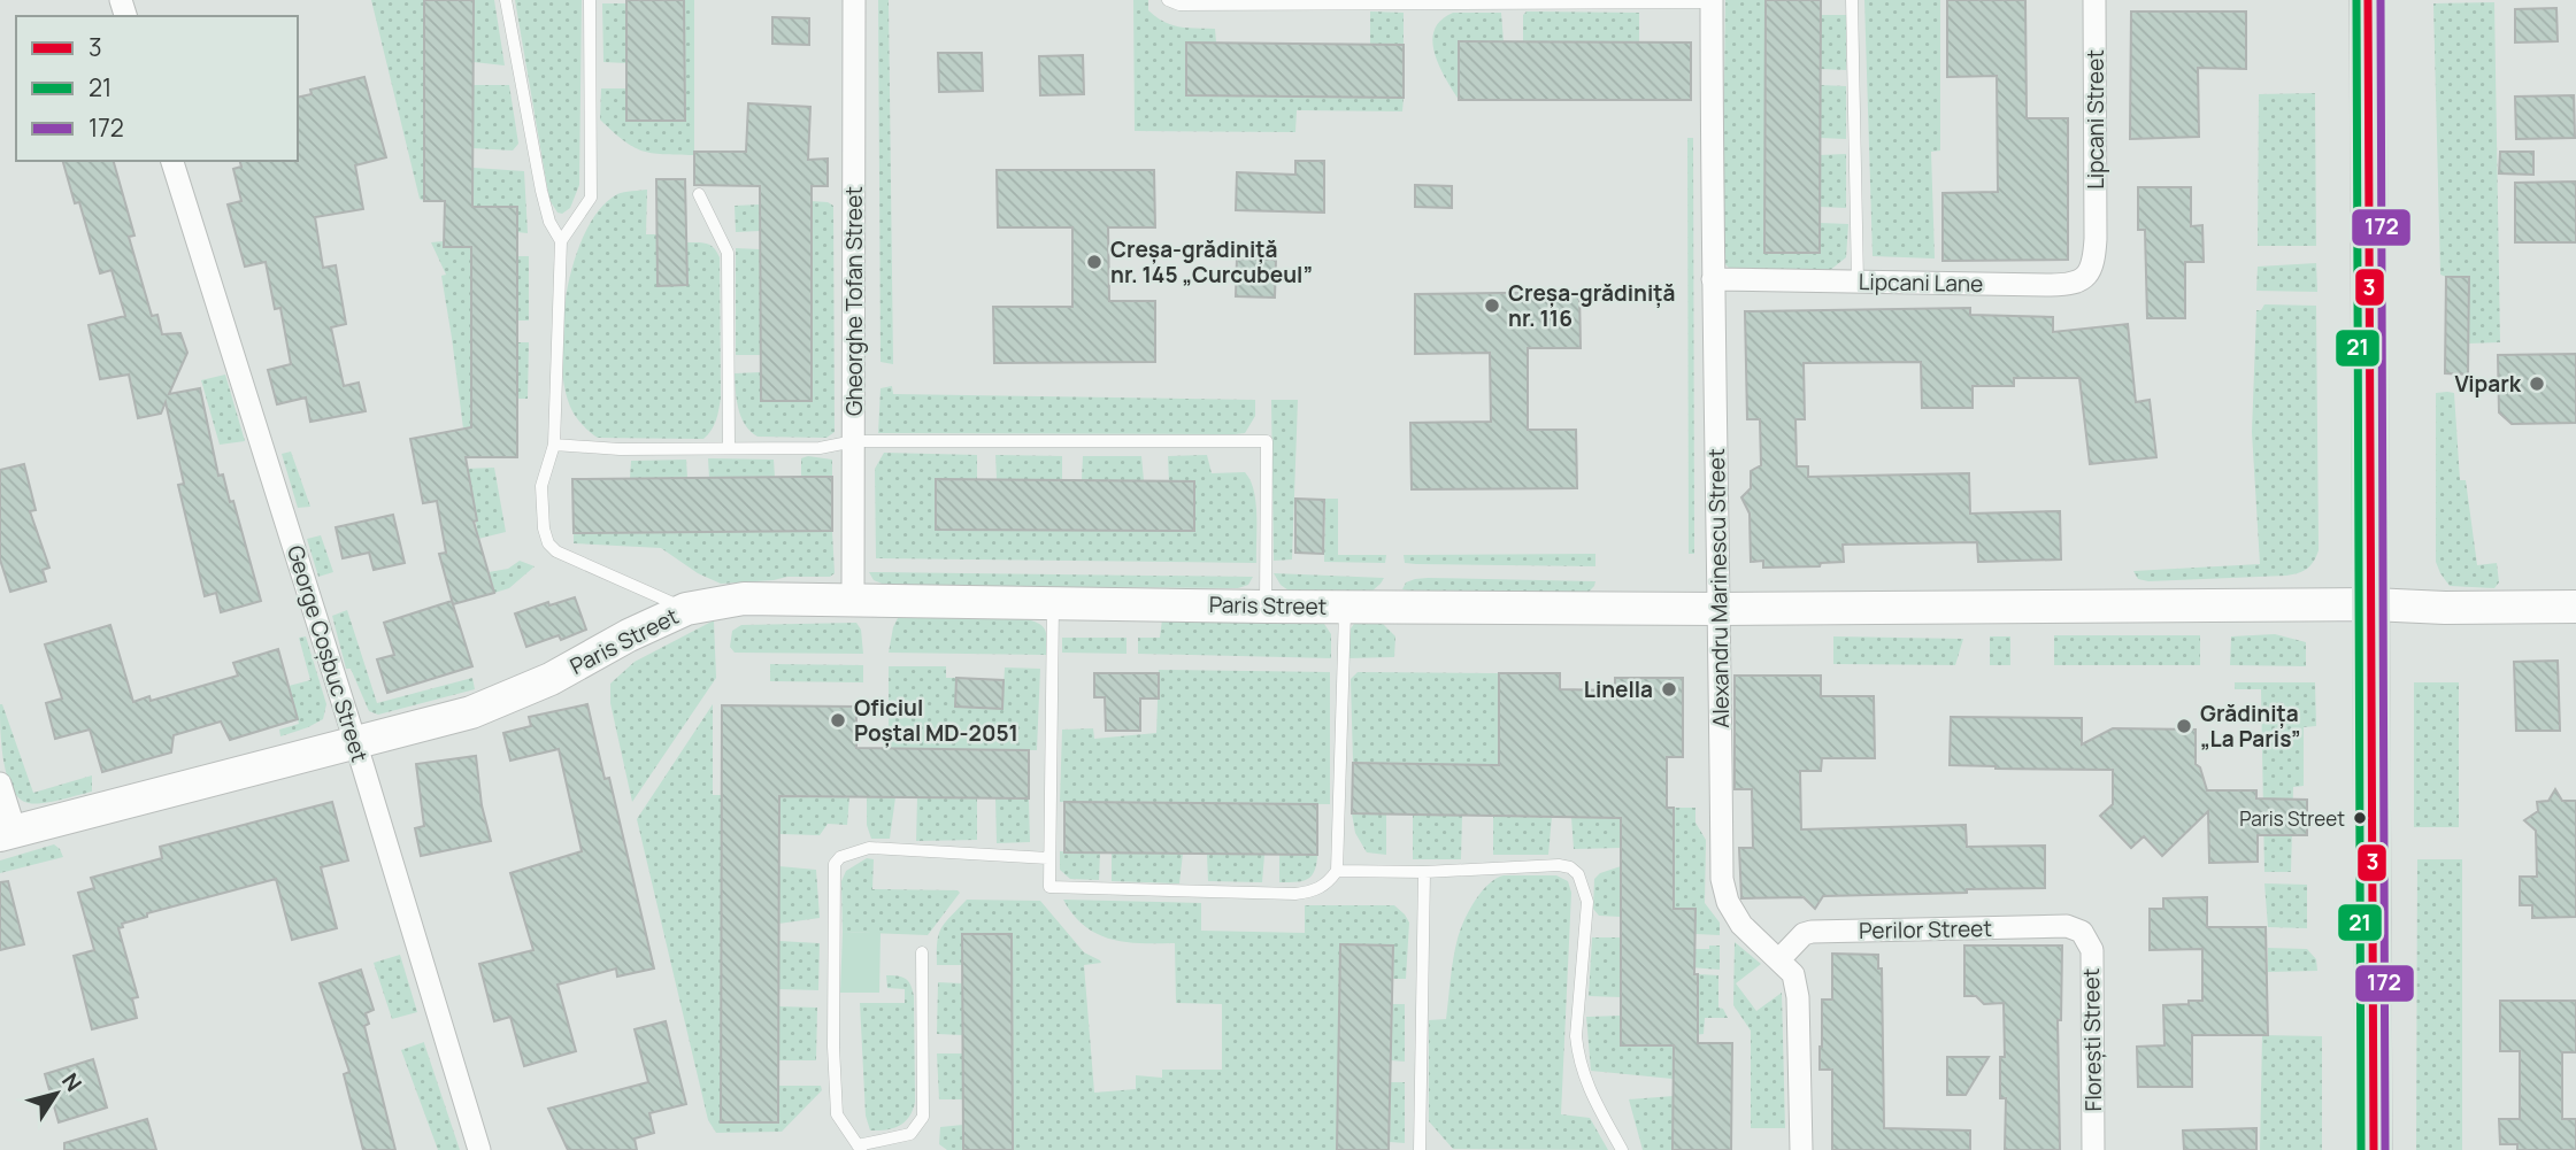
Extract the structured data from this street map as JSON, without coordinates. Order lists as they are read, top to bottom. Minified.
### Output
{"streets":{"street":["Lipcani Street","Lipcani Lane","Gheorghe Tofan Street","Alexandru Marinescu Street","Paris Street","George Coșbuc Street","Perilor Street","Florești Street"]},"crossings":[["Lipcani Street","Lipcani Lane"],["Lipcani Lane","Alexandru Marinescu Street"],["Gheorghe Tofan Street","Paris Street"],["Alexandru Marinescu Street","Paris Street"],["Alexandru Marinescu Street","Perilor Street"],["Paris Street","George Coșbuc Street"],["Perilor Street","Florești Street"]],"places":["Creșa-grădiniță nr. 145 „Curcubeul”","Creșa-grădiniță nr. 116","Vipark","Linella","Oficiul Poștal MD-2051","Grădinița „La Paris”","Paris Street"],"lines":["transit line 3","transit line 21","transit line 172"],"legend":["3","21","172"],"north":"top right"}
